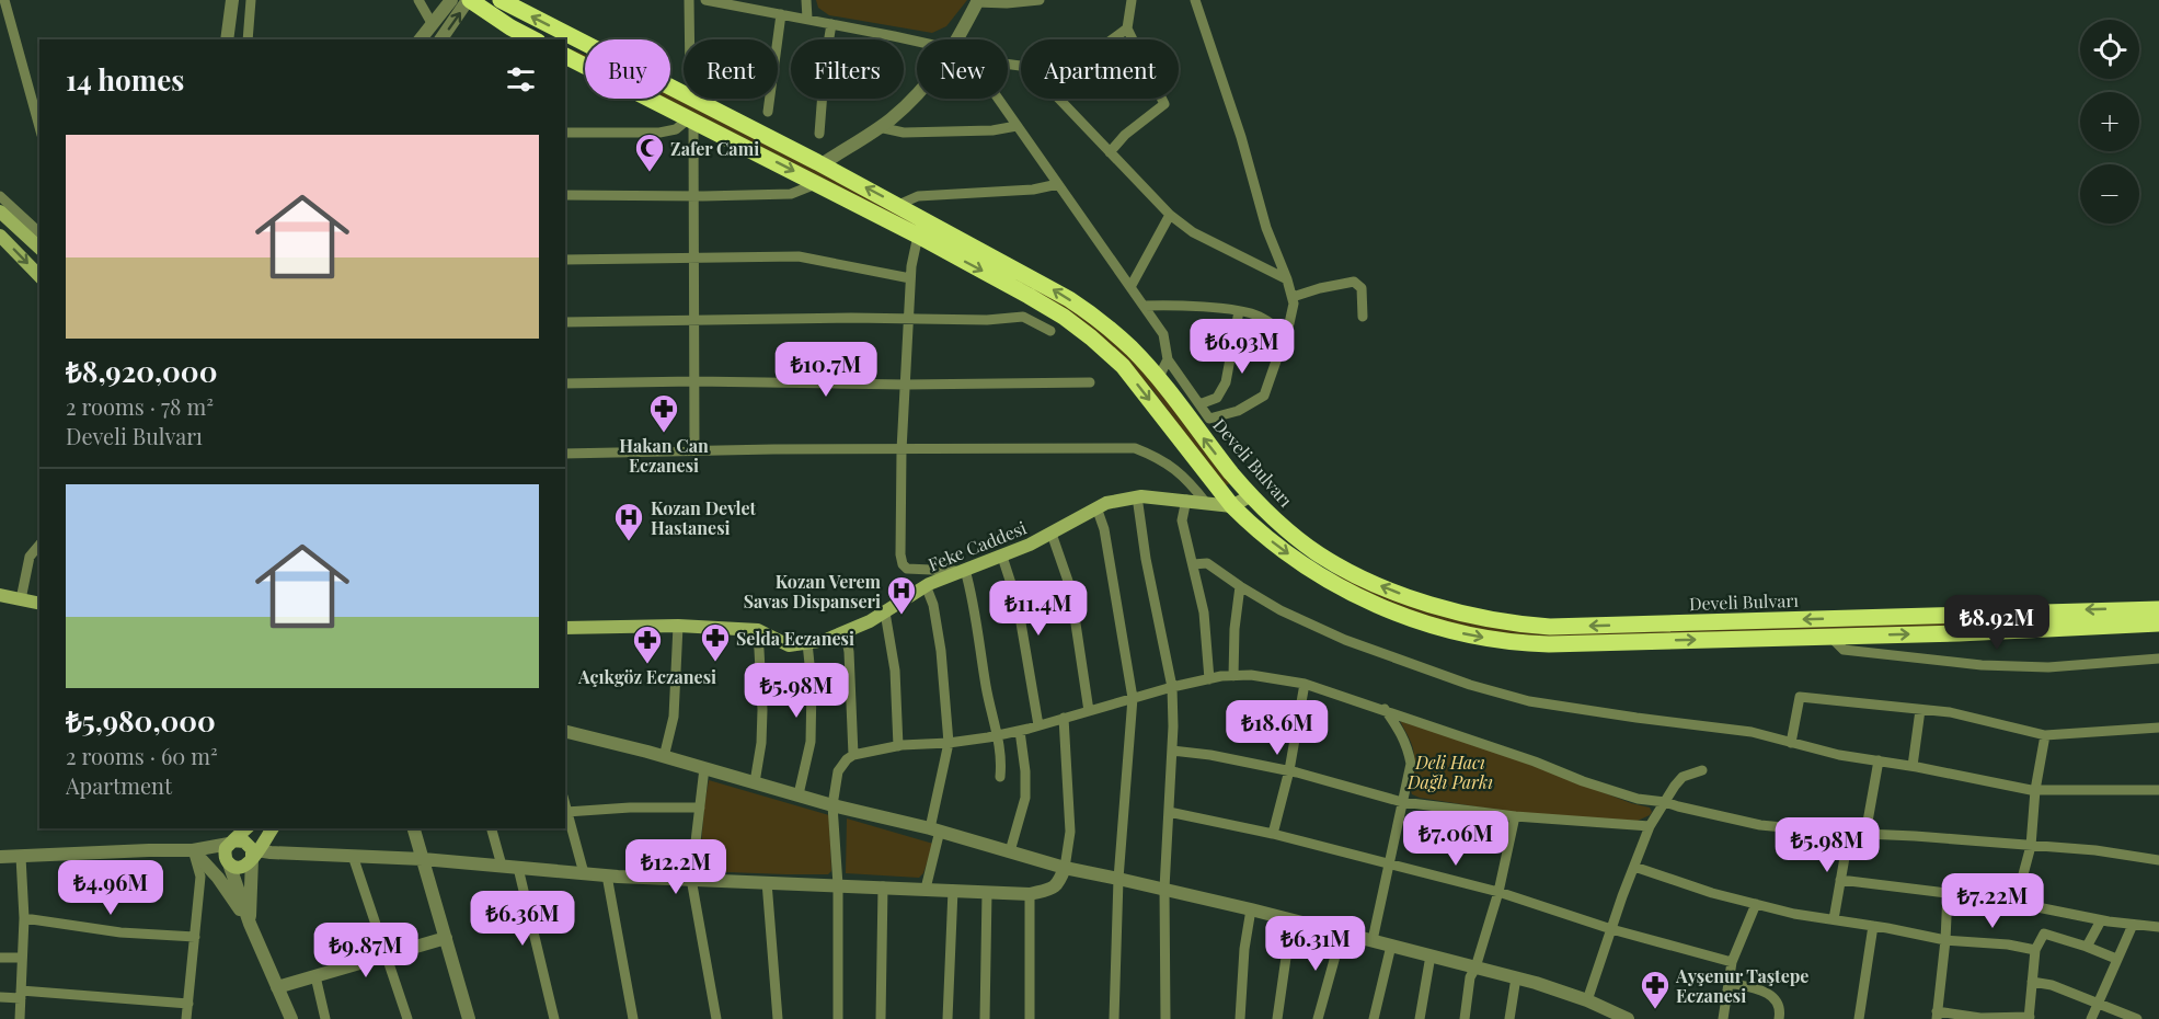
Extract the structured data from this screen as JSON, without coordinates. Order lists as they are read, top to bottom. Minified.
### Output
{"streets":{"highway":["Develi Bulvarı"],"main road":["Feke Caddesi"]},"crossings":[["Develi Bulvarı","Feke Caddesi"]],"parks":["Deli Hacı Dağlı Parkı"],"places":{"mosque":["Zafer Cami"],"pharmacy":["Hakan Can Eczanesi","Selda Eczanesi","Açıkgöz Eczanesi","Ayşenur Taştepe Eczanesi"],"hospital":["Kozan Devlet Hastanesi","Kozan Verem Savas Dispanseri"]},"page":{"map_buttons":["+","−"],"chip":["Buy","Rent","Filters","New","Apartment"],"heading":"14 homes","list":[{"name":"₺8,920,000","note":"2 rooms · 78 m² · Develi Bulvarı"},{"name":"₺5,980,000","note":"2 rooms · 60 m² · Apartment"}],"price":["₺6.93M","₺10.7M","₺11.4M","₺8.92M","₺5.98M","₺18.6M","₺7.06M","₺5.98M","₺12.2M","₺4.96M","₺7.22M","₺6.36M","₺6.31M","₺9.87M"]}}
